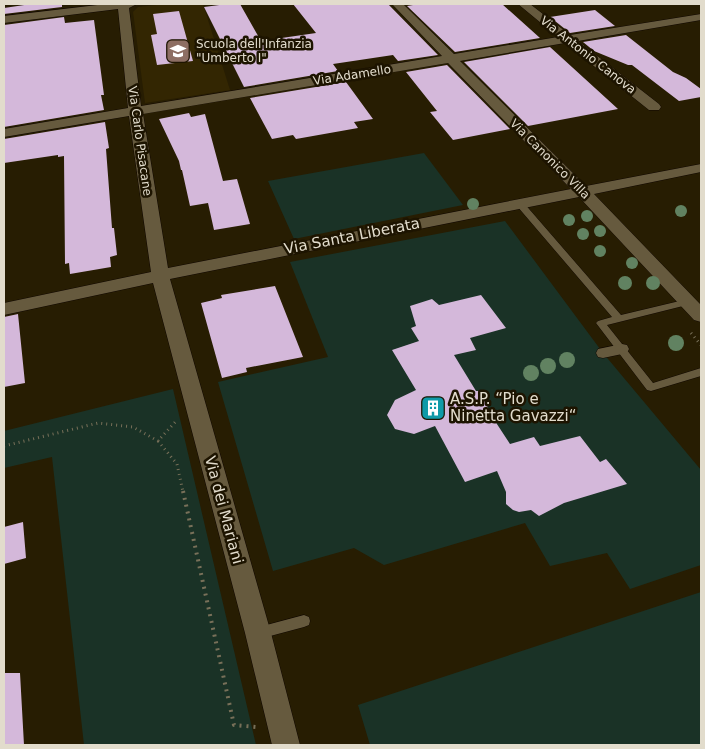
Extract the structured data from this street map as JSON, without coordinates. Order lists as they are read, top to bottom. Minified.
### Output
{"streets":{"street":["Via Antonio Canova","Via Adamello","Via Carlo Pisacane","Via Canonico Villa","Via Santa Liberata","Via dei Mariani"]},"crossings":[["Via Antonio Canova","Via Adamello"],["Via Adamello","Via Carlo Pisacane"],["Via Adamello","Via Canonico Villa"],["Via Carlo Pisacane","Via Santa Liberata"],["Via Carlo Pisacane","Via dei Mariani"],["Via Canonico Villa","Via Santa Liberata"],["Via Santa Liberata","Via dei Mariani"]],"places":{"school or university":["Scuola dell'Infanzia \"Umberto I\""],"building":["A.S.P. “Pio e Ninetta Gavazzi“"]}}
